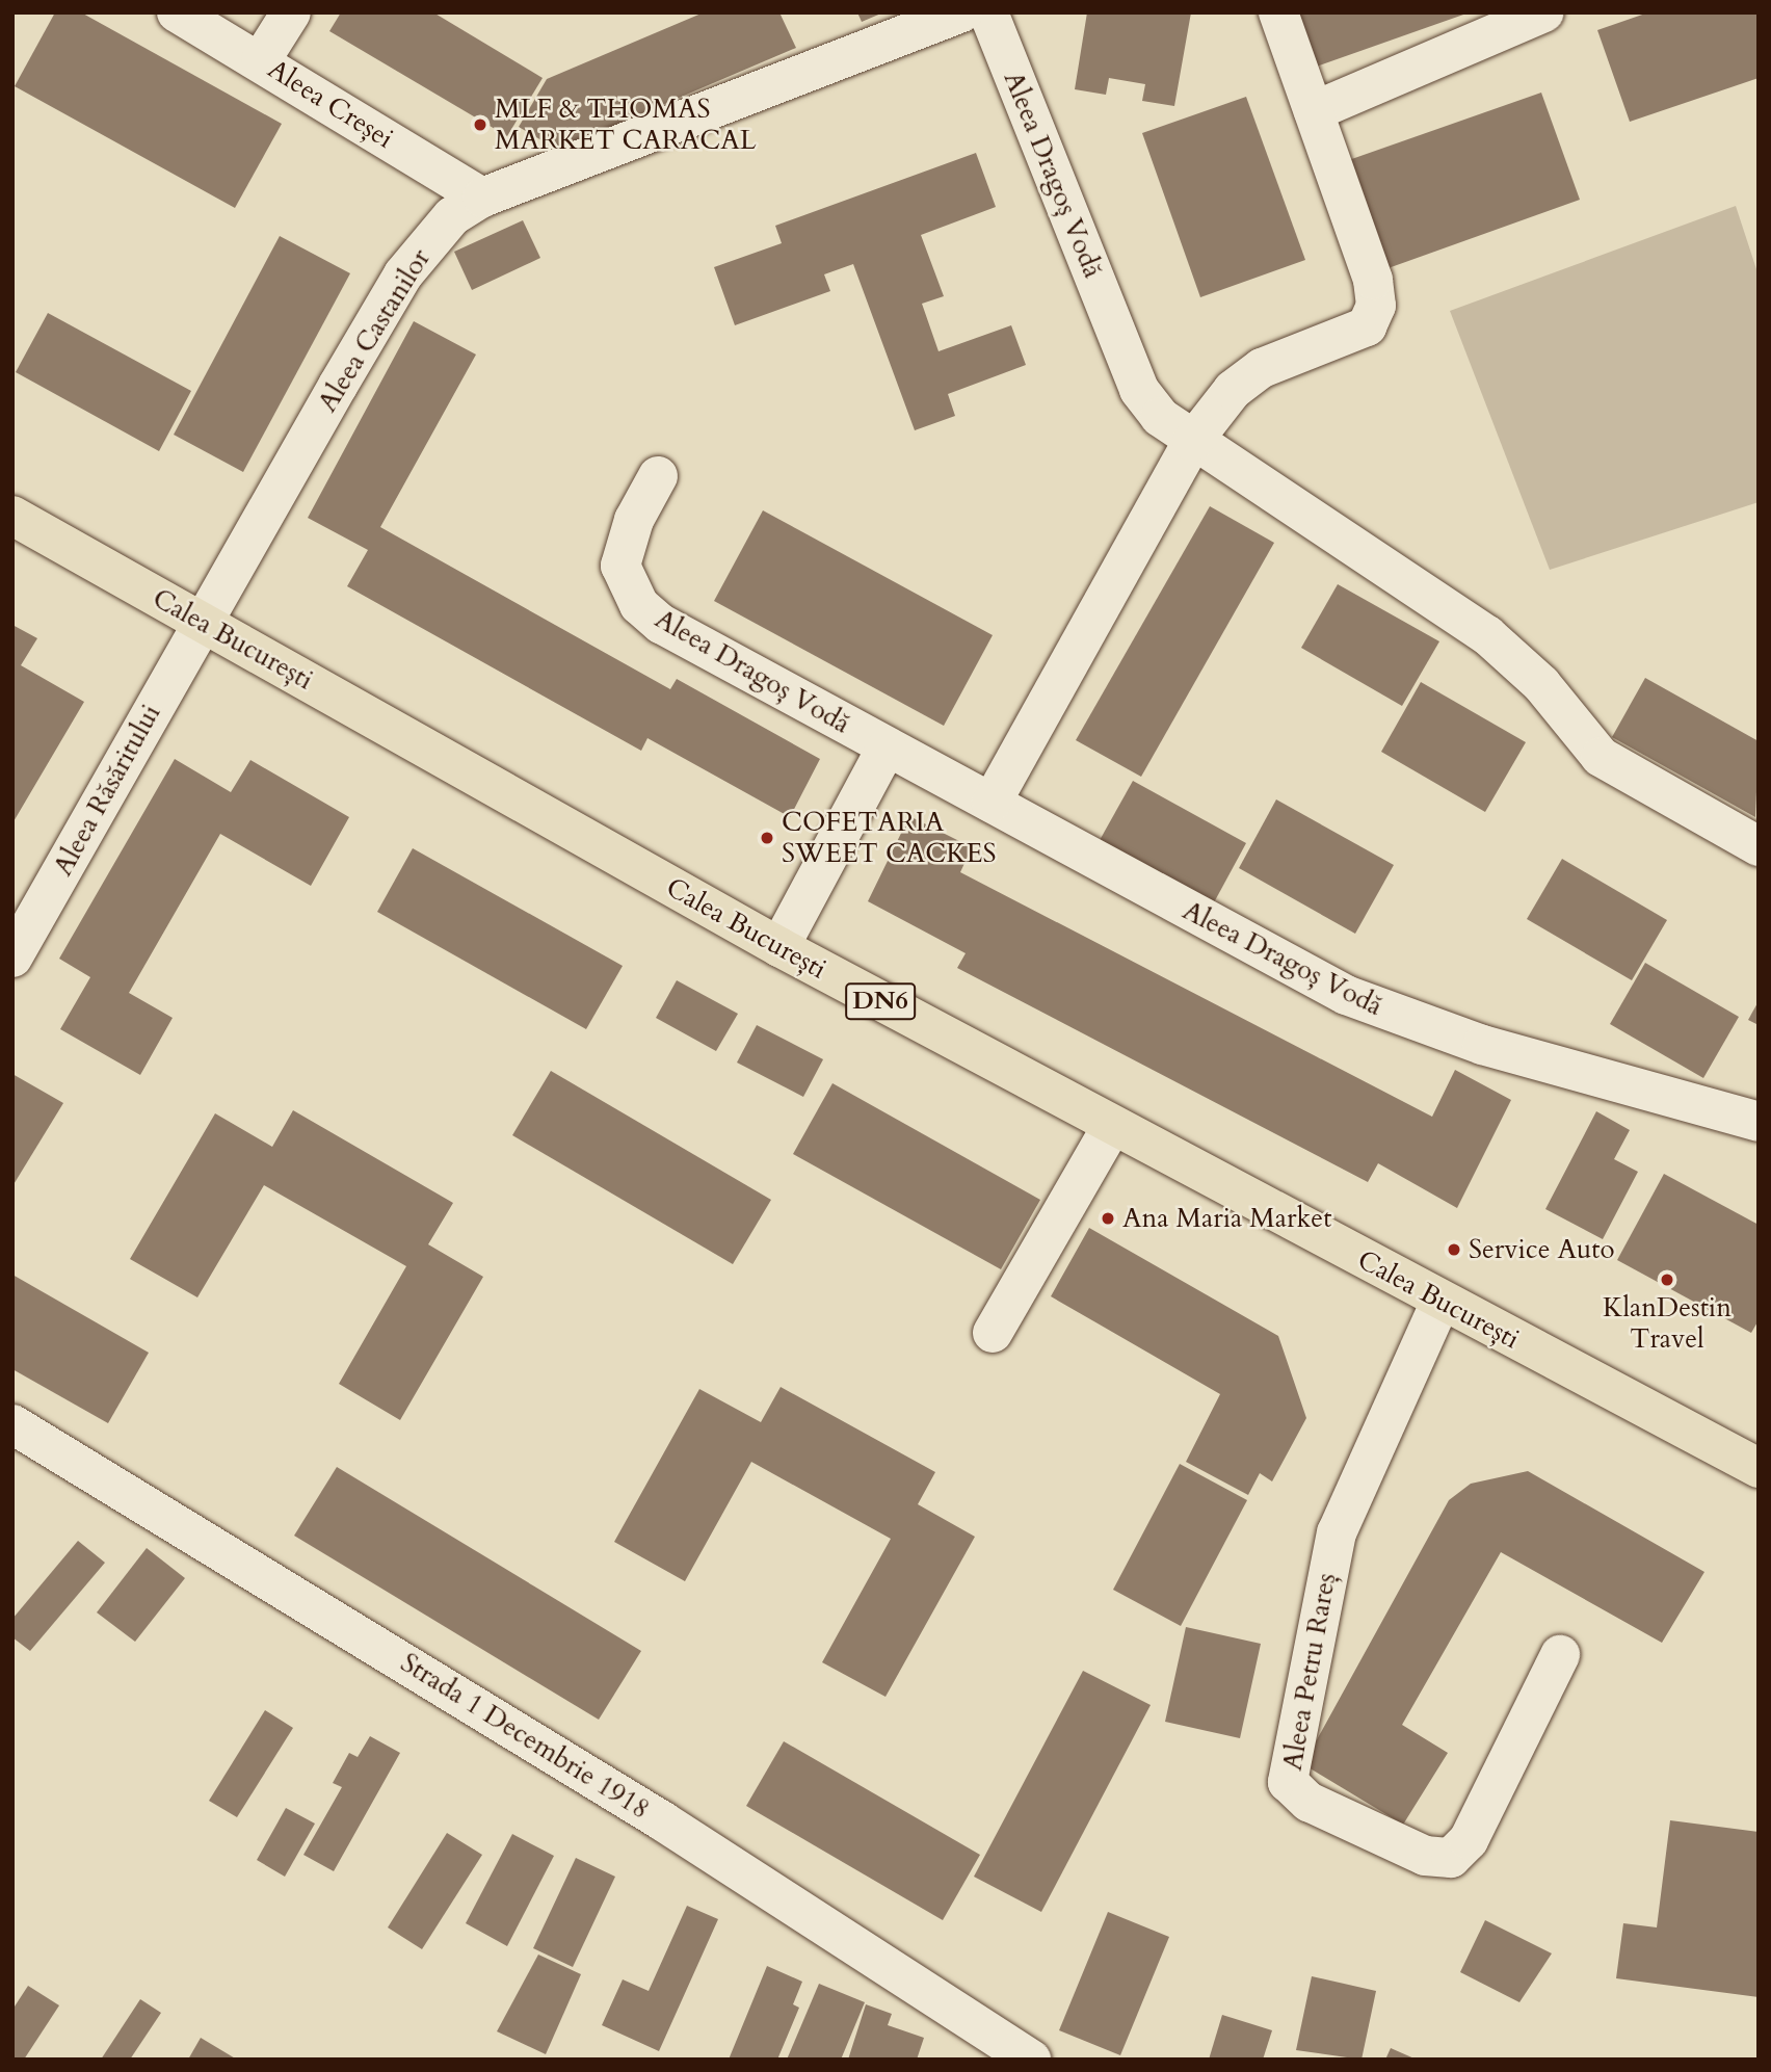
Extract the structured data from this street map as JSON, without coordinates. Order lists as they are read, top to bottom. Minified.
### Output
{"streets":{"main road":["Calea București","DN6"],"street":["Aleea Creșei","Aleea Dragoș Vodă","Aleea Castanilor","Aleea Răsăritului","Aleea Petru Rareș","Strada 1 Decembrie 1918"]},"crossings":[["Aleea Creșei","Aleea Castanilor"],["Aleea Castanilor","Calea București"],["Aleea Castanilor","Aleea Răsăritului"],["Calea București","Aleea Răsăritului"],["Calea București","Aleea Petru Rareș"]],"places":["MLF & THOMAS MARKET CARACAL","COFETARIA SWEET CACKES","Ana Maria Market","Service Auto","KlanDestin Travel"]}
